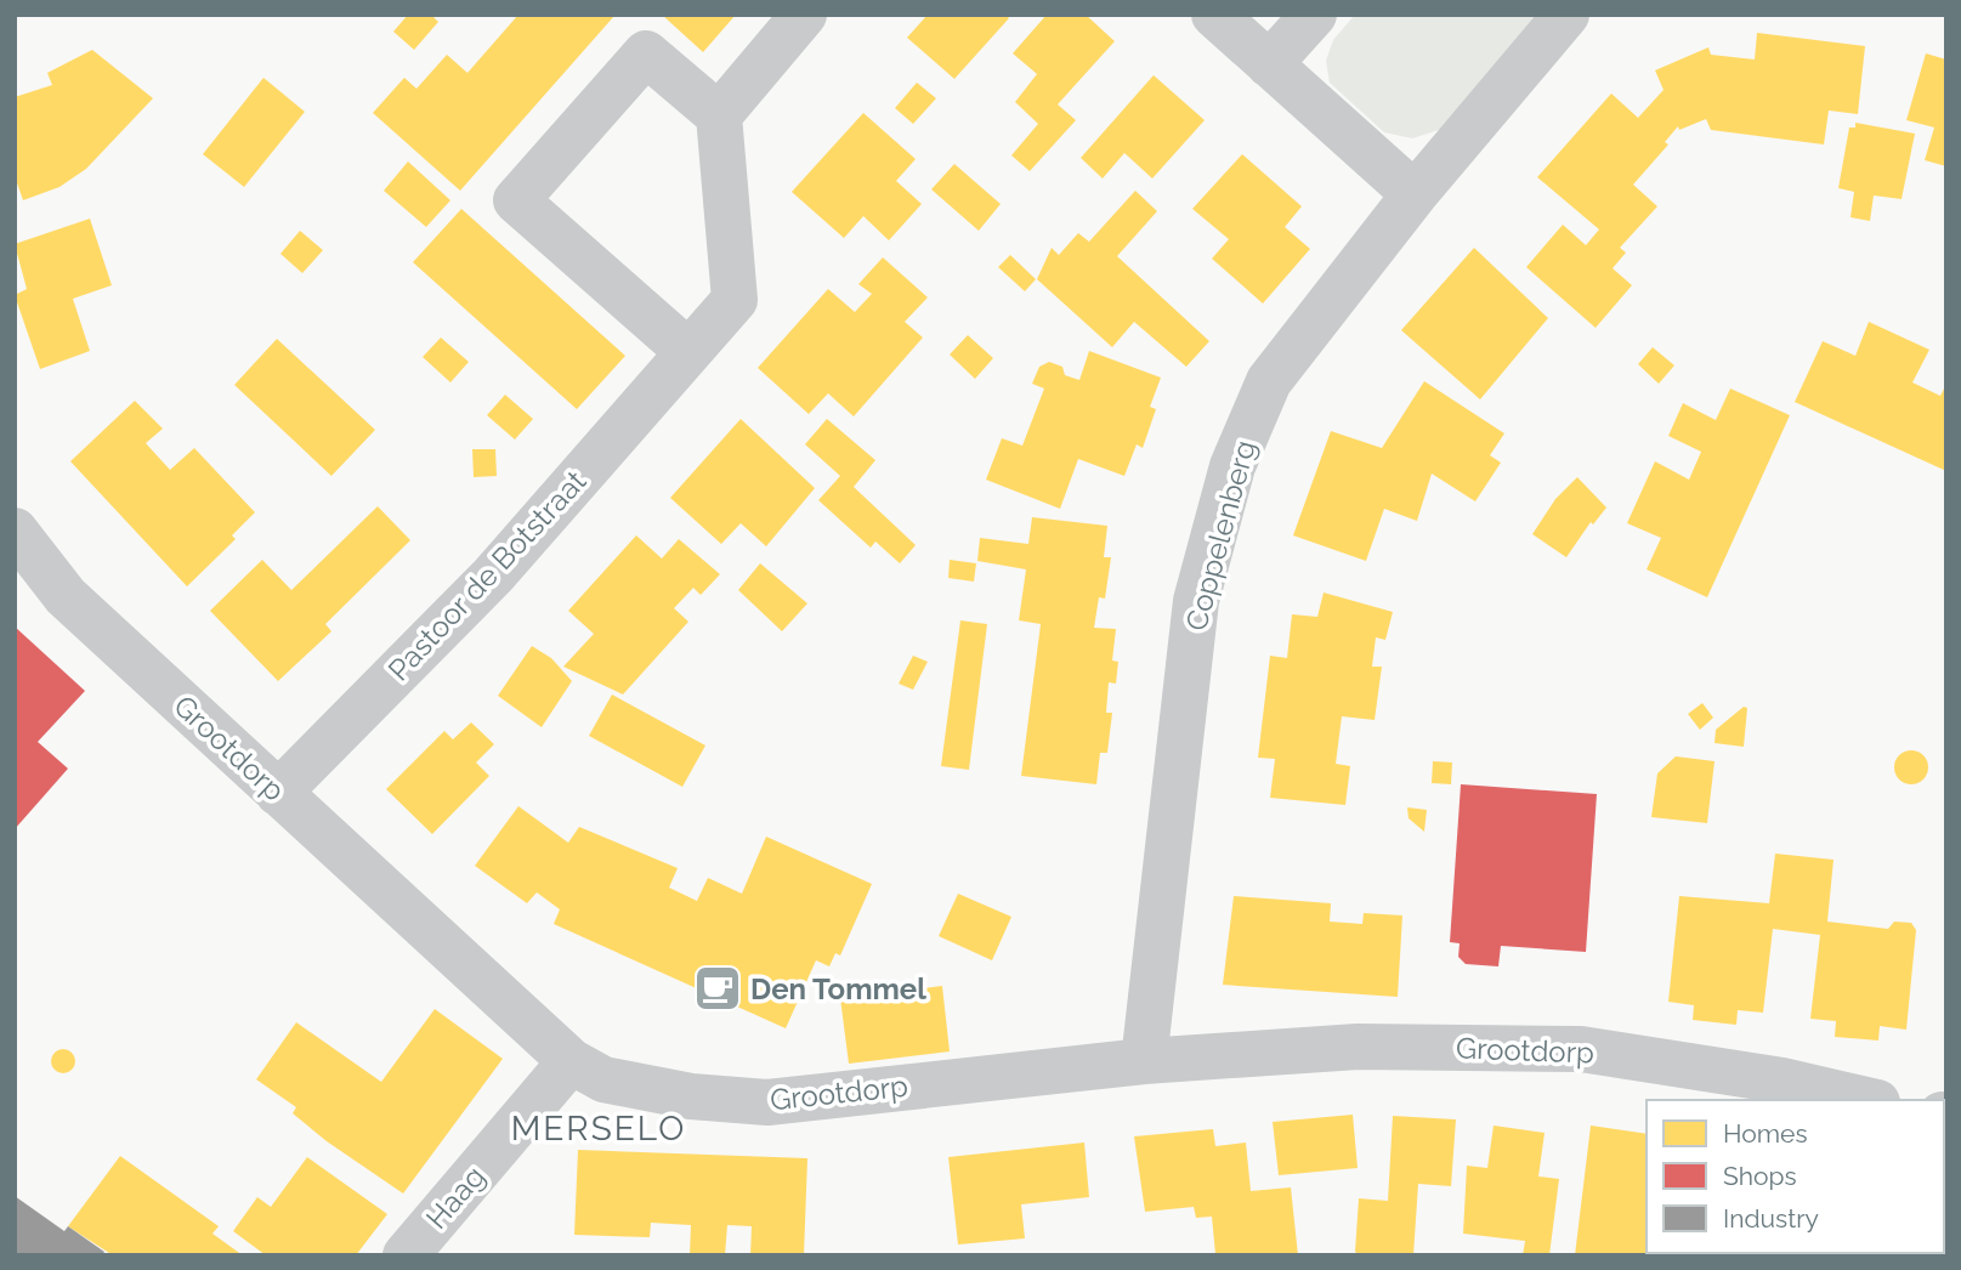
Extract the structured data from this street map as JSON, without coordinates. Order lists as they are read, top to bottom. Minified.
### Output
{"streets":{"street":["Coppelenberg","Pastoor de Botstraat","Grootdorp","Haag"]},"crossings":[["Coppelenberg","Grootdorp"],["Pastoor de Botstraat","Grootdorp"],["Grootdorp","Haag"]],"districts":["MERSELO"],"places":{"cafe":["Den Tommel"]},"legend":["Homes","Shops","Industry"]}
